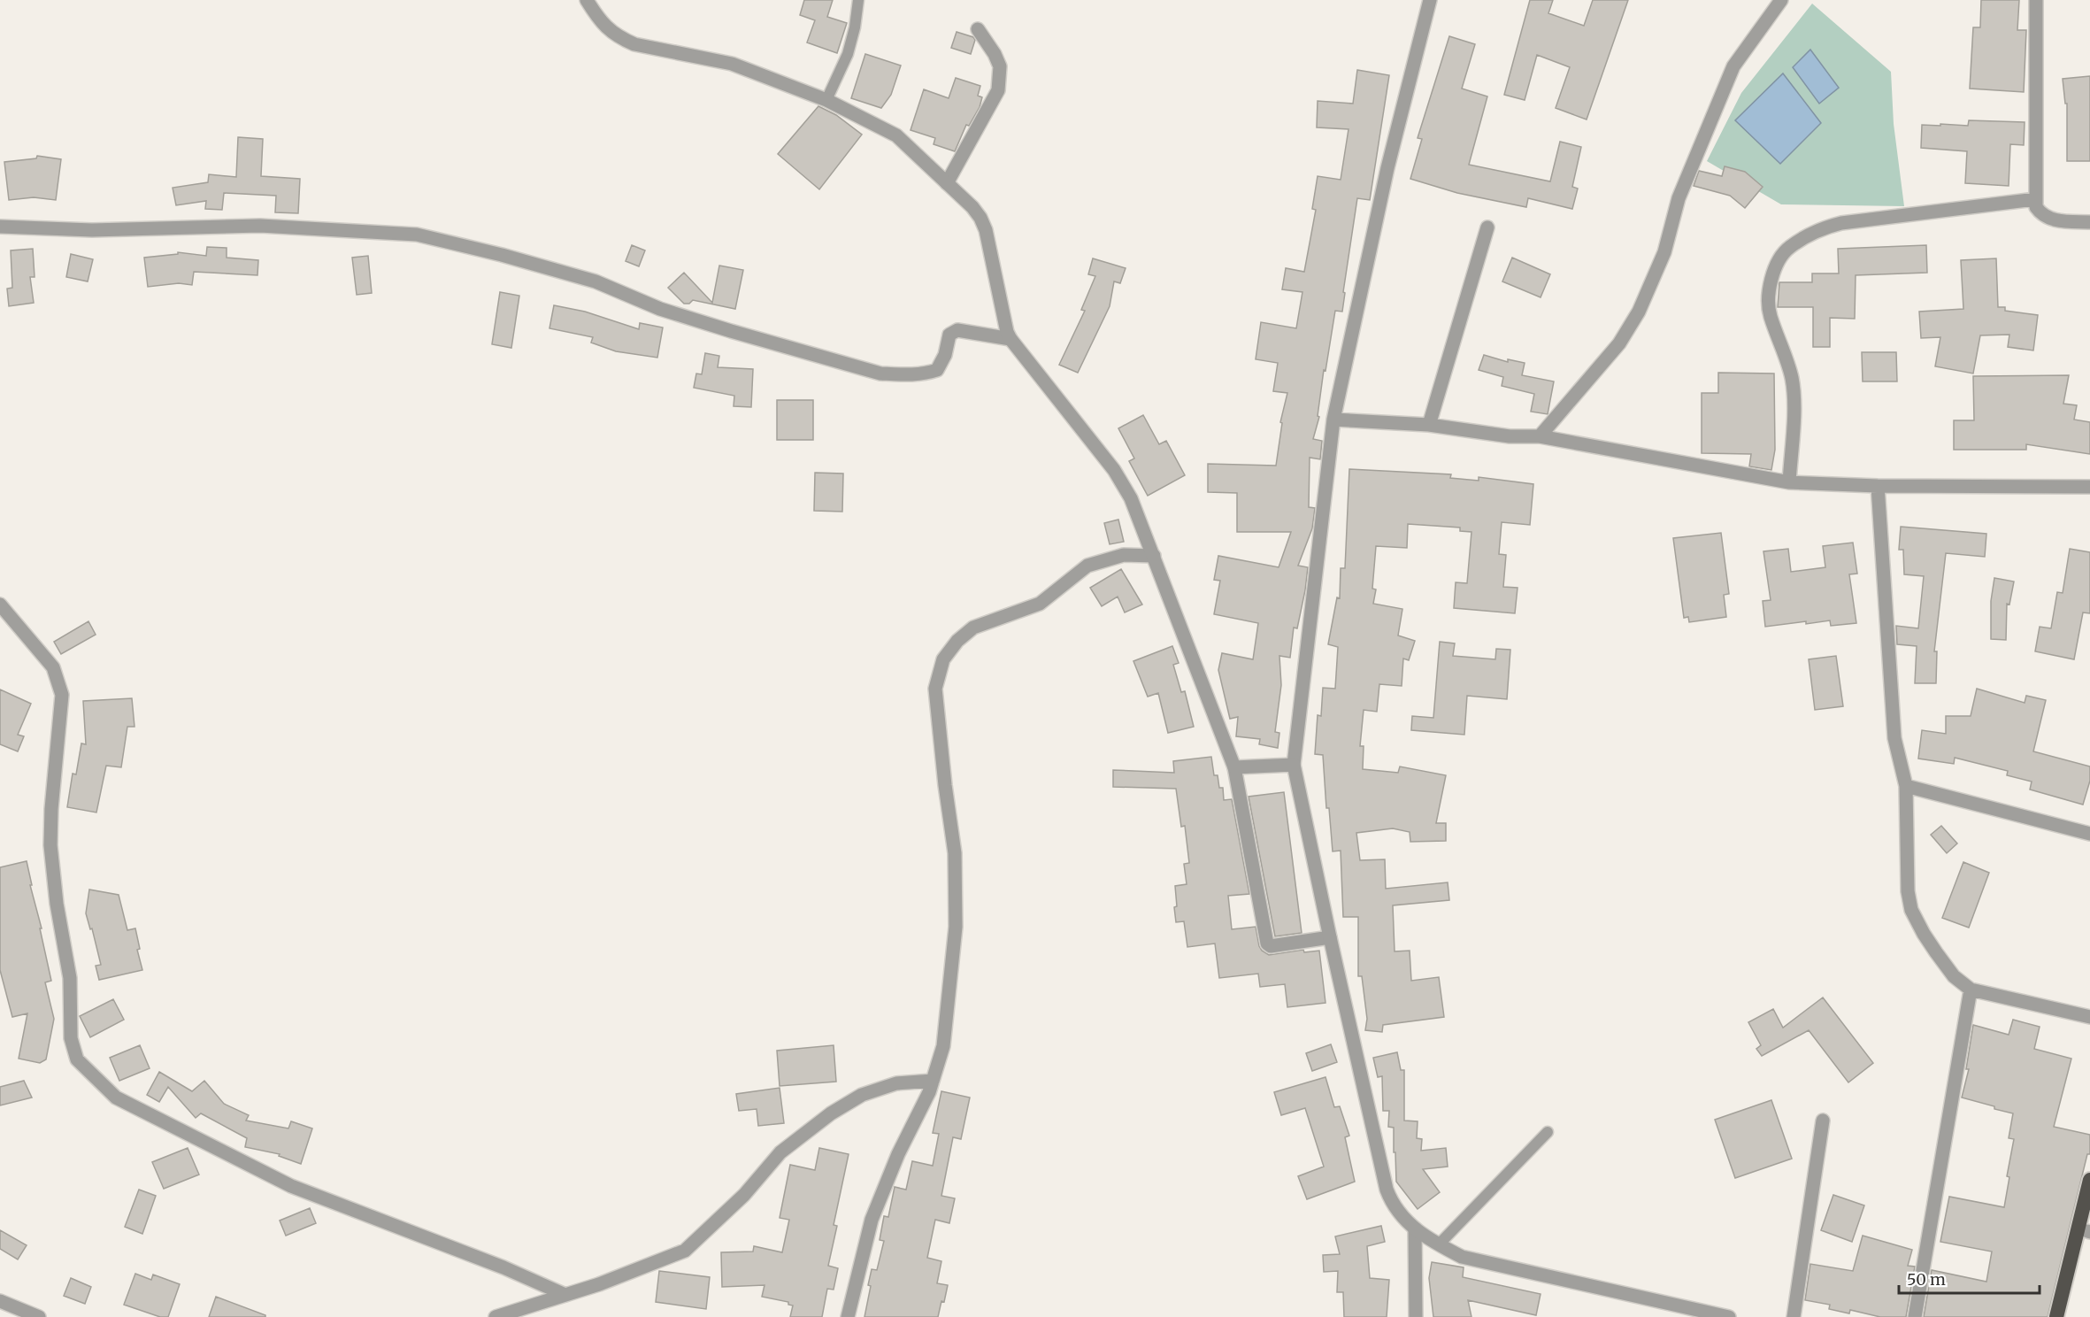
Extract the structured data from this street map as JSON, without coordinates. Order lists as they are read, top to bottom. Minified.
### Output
{"scale_bar":"50 m"}
